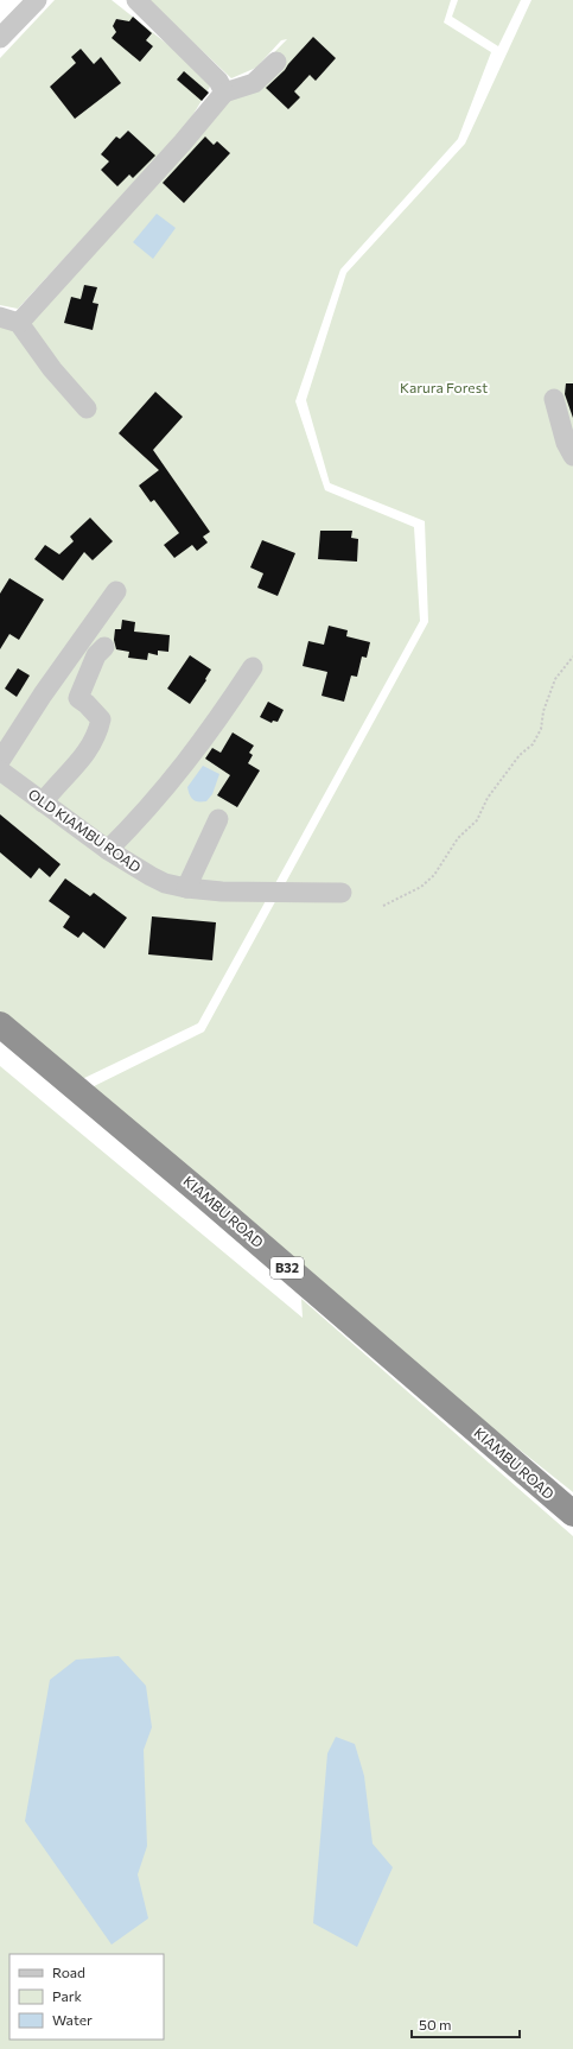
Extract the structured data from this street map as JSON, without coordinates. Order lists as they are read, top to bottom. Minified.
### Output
{"streets":{"highway":["KIAMBU ROAD","B32"],"street":["OLD KIAMBU ROAD"]},"parks":["Karura Forest"],"legend":["Road","Park","Water"],"scale_bar":"50 m"}
